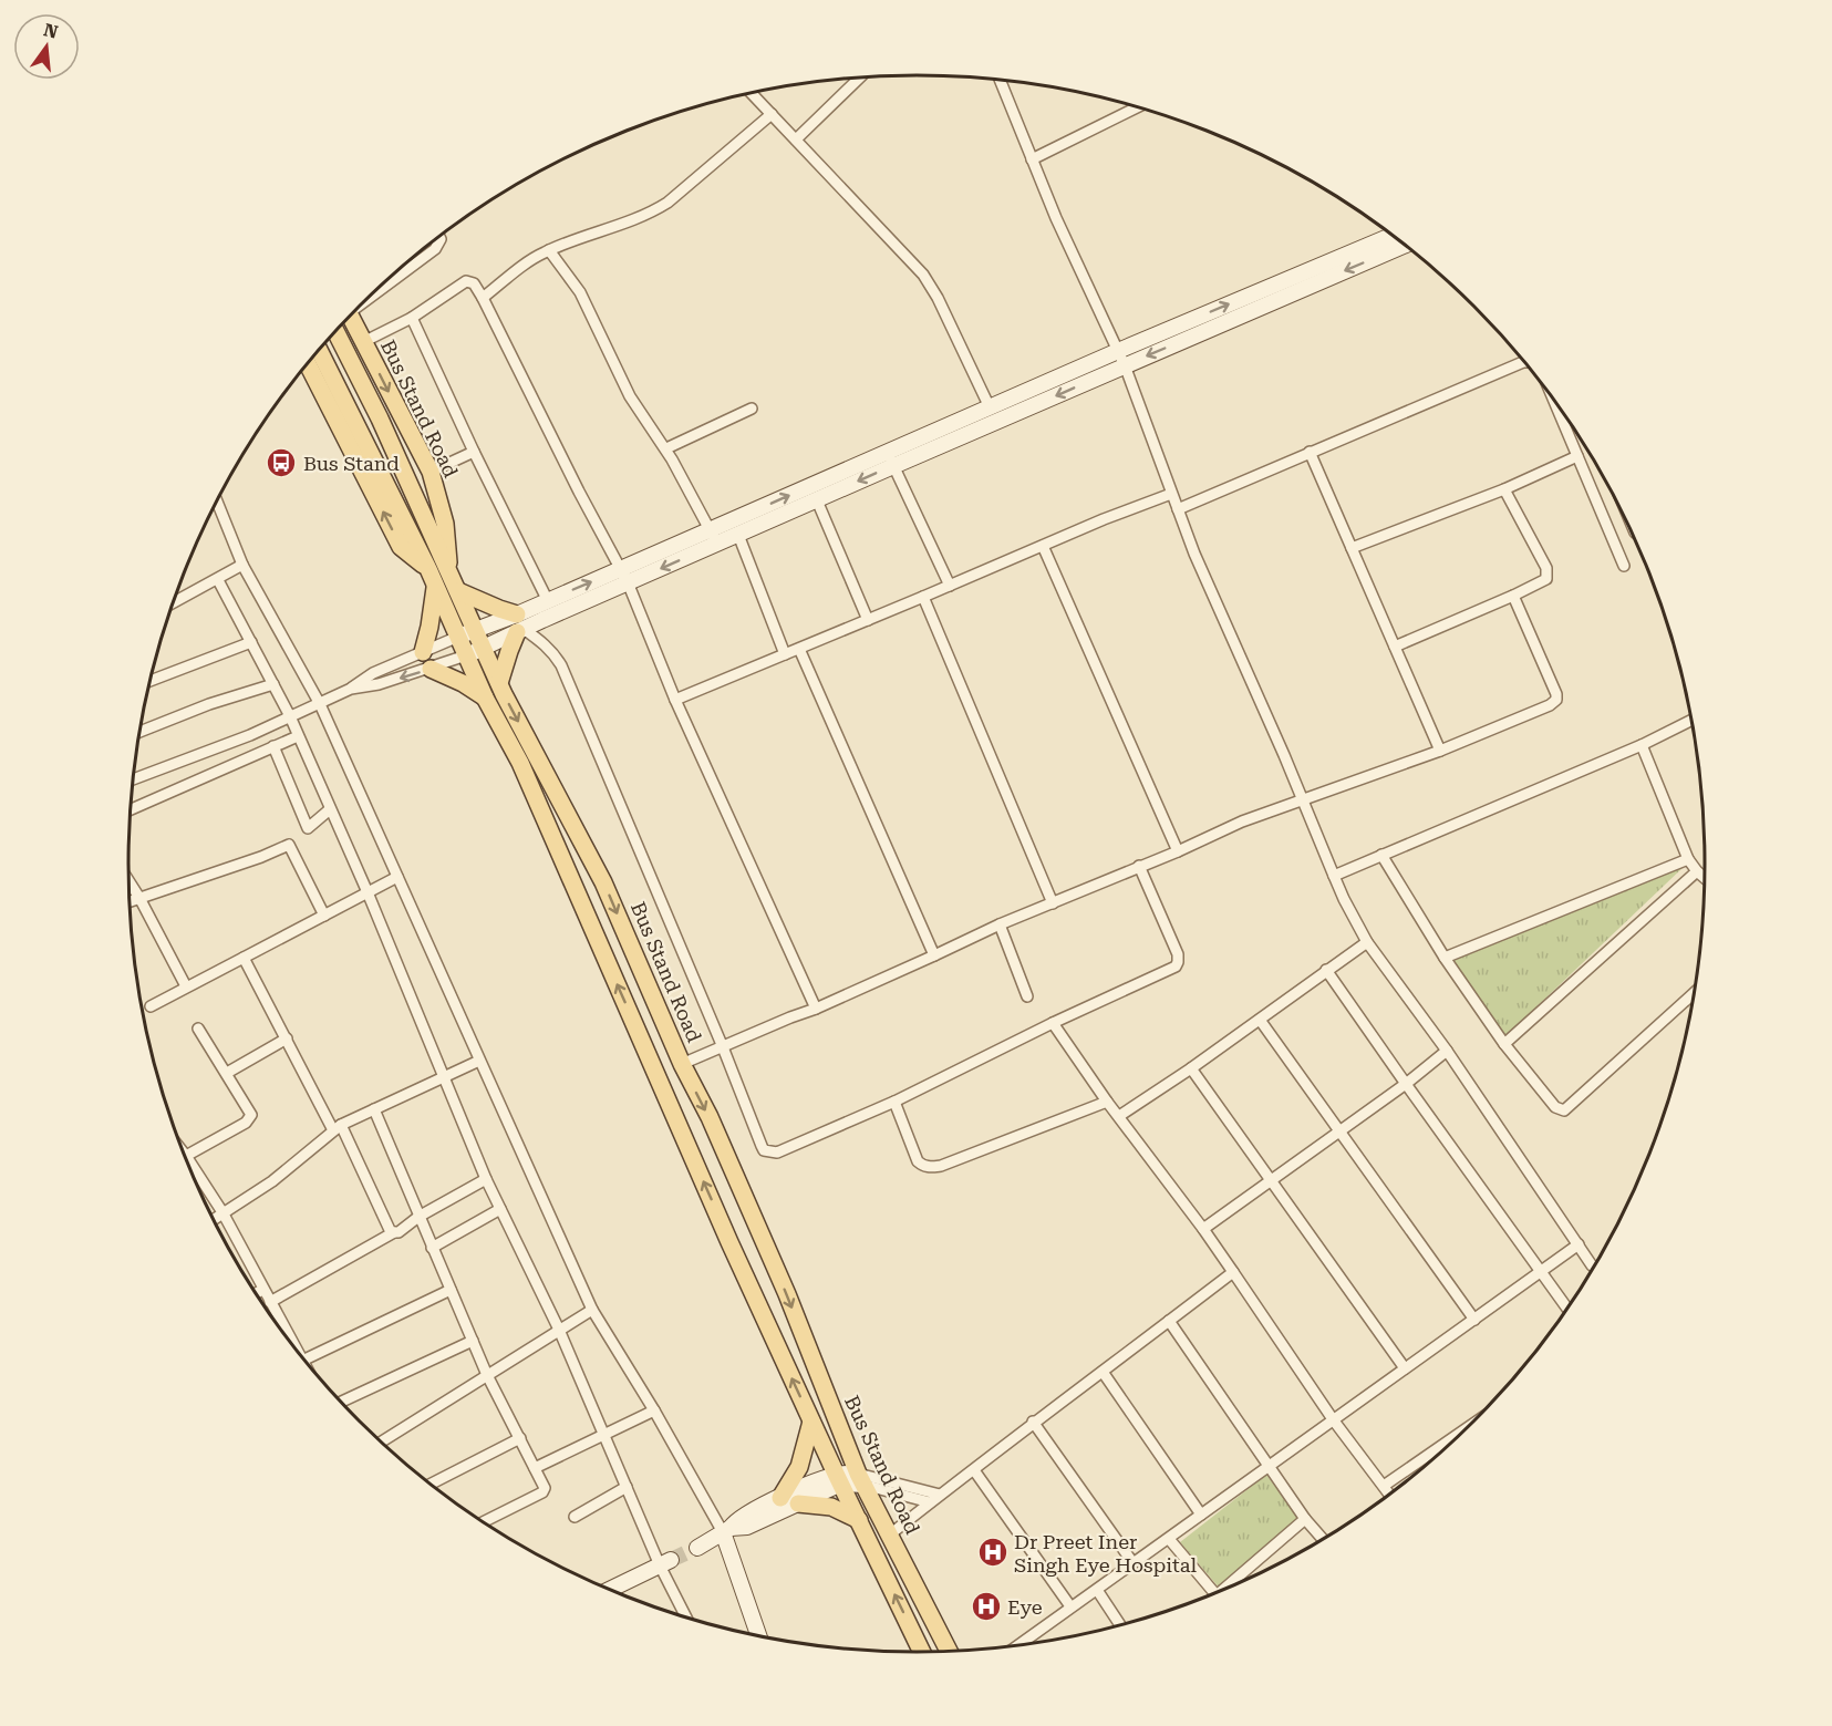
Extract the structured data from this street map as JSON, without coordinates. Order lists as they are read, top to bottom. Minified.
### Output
{"streets":{"main road":["Bus Stand Road"]},"places":{"bus stop":["Bus Stand"],"hospital":["Dr Preet Iner Singh Eye Hospital","Eye"]},"north":"top"}
